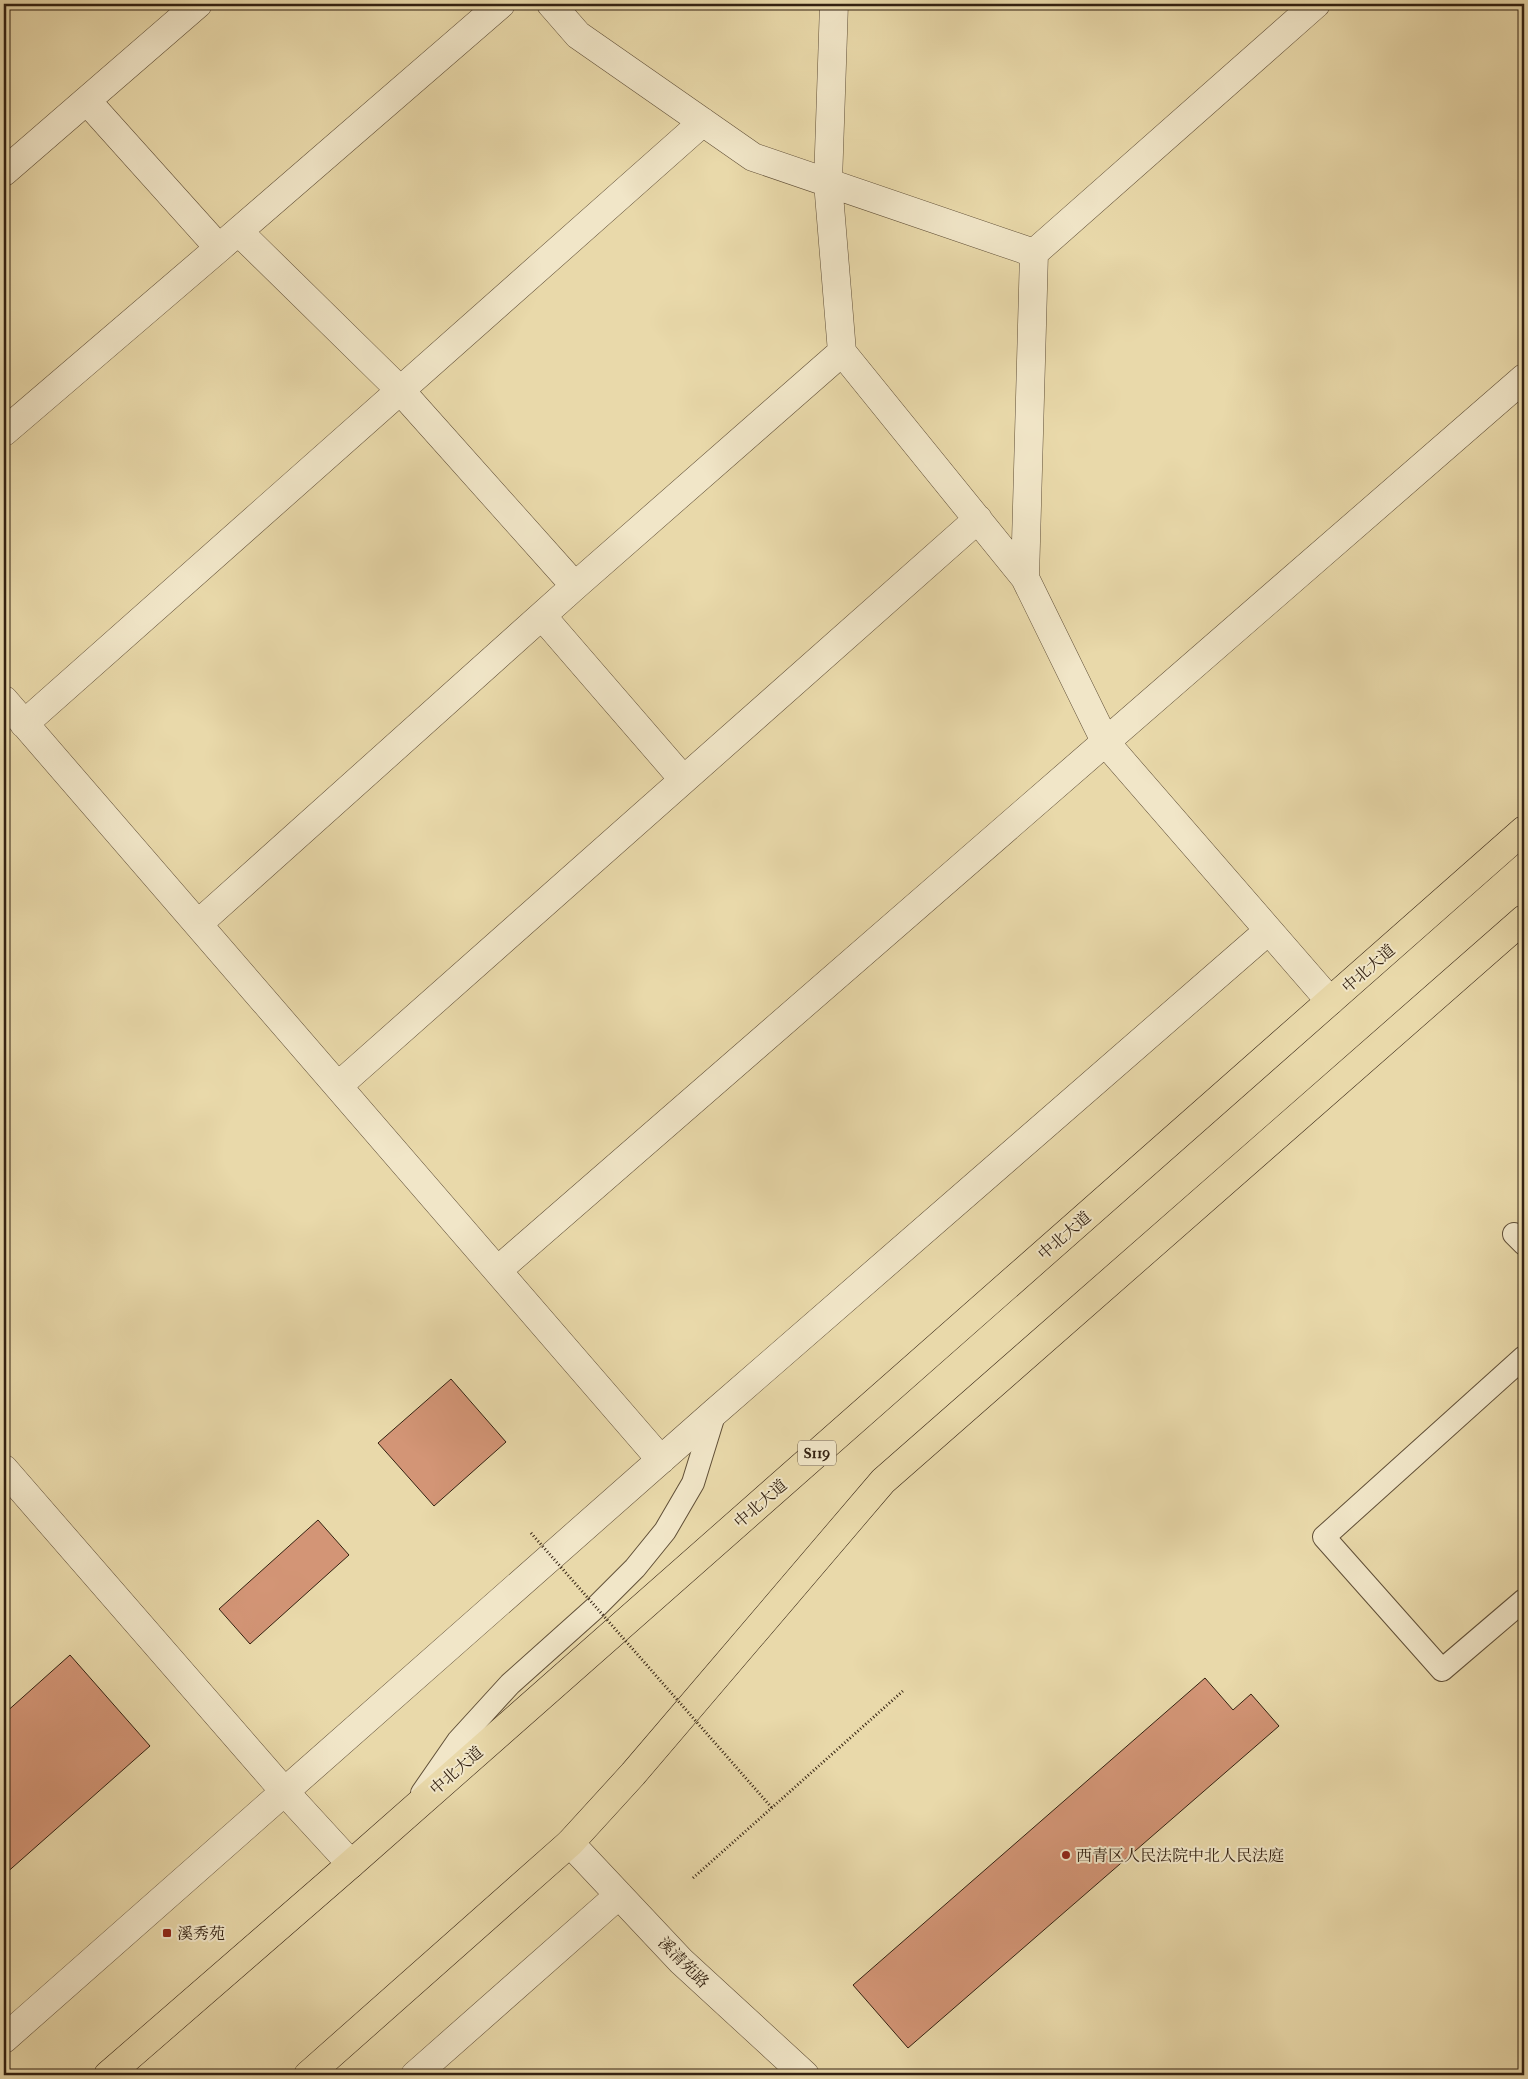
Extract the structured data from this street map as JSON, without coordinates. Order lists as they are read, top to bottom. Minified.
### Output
{"streets":{"highway":["中北大道","S119"],"street":["溪清苑路"]},"places":{"other":["西青区人民法院中北人民法庭"],"transit":["溪秀苑"]}}
